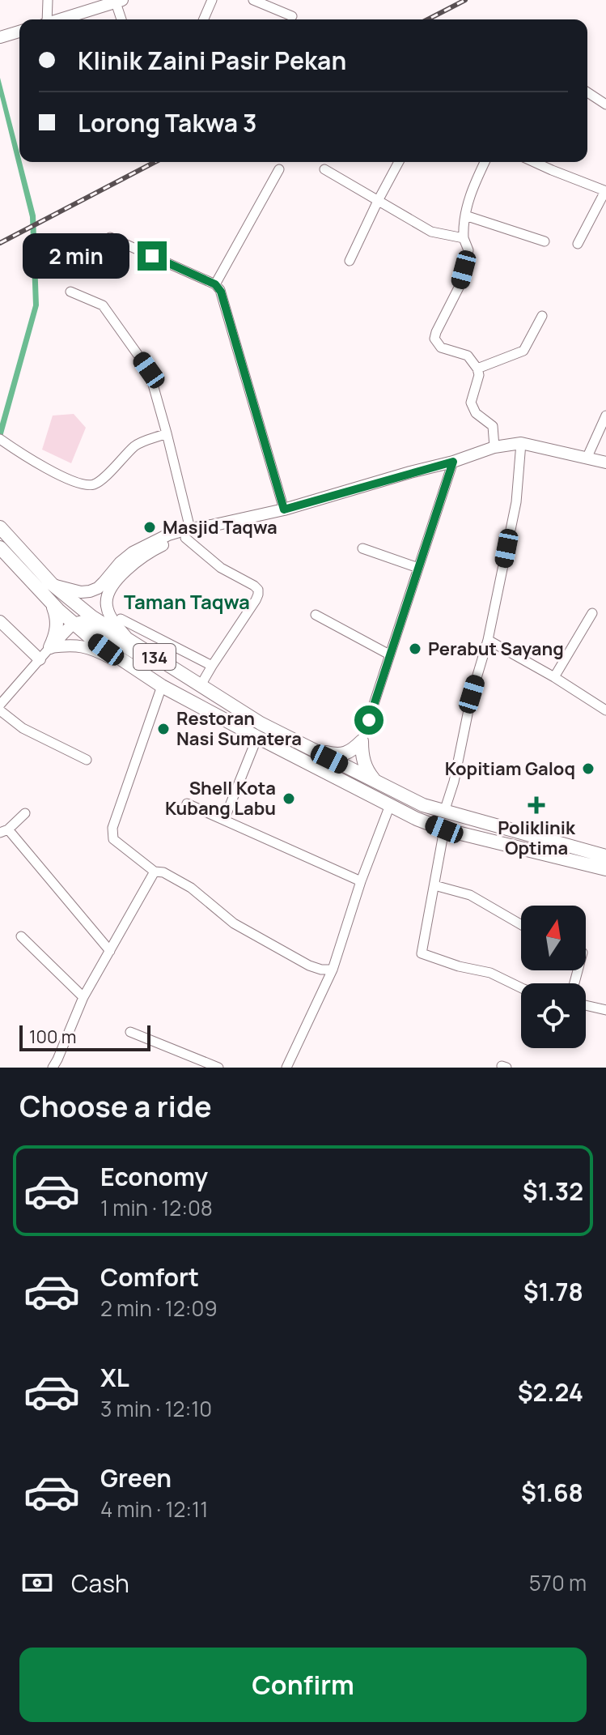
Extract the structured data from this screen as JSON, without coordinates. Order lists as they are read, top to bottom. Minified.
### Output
{"streets":{"main road":["134"]},"districts":["Taman Taqwa"],"places":{"other":["Masjid Taqwa","Perabut Sayang","Restoran Nasi Sumatera","Kopitiam Galoq","Shell Kota Kubang Labu"],"health":["Poliklinik Optima"]},"scale_bar":"100 m","north":"top","page":{"banner":["Klinik Zaini Pasir Pekan","Lorong Takwa 3"],"bubble":"2 min","scale":"100 m","heading":"Choose a ride","list":[{"name":"Economy","note":"1 min · 12:08","value":"$1.32"},{"name":"Comfort","note":"2 min · 12:09","value":"$1.78"},{"name":"XL","note":"3 min · 12:10","value":"$2.24"},{"name":"Green","note":"4 min · 12:11","value":"$1.68"}],"pay":["Cash","570 m"],"buttons":"Confirm"}}
